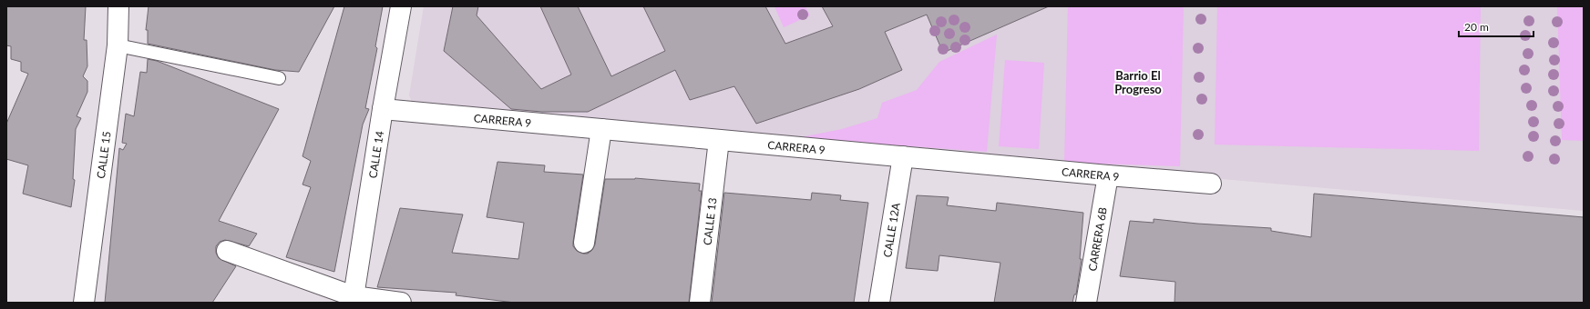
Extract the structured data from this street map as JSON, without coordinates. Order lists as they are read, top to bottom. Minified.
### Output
{"streets":{"street":["CARRERA 9","CALLE 15","CALLE 14","CALLE 13","CALLE 12A","CARRERA 6B"]},"crossings":[["CARRERA 9","CALLE 14"],["CARRERA 9","CALLE 13"],["CARRERA 9","CALLE 12A"],["CARRERA 9","CARRERA 6B"]],"districts":["Barrio El Progreso"],"scale_bar":"20 m"}
